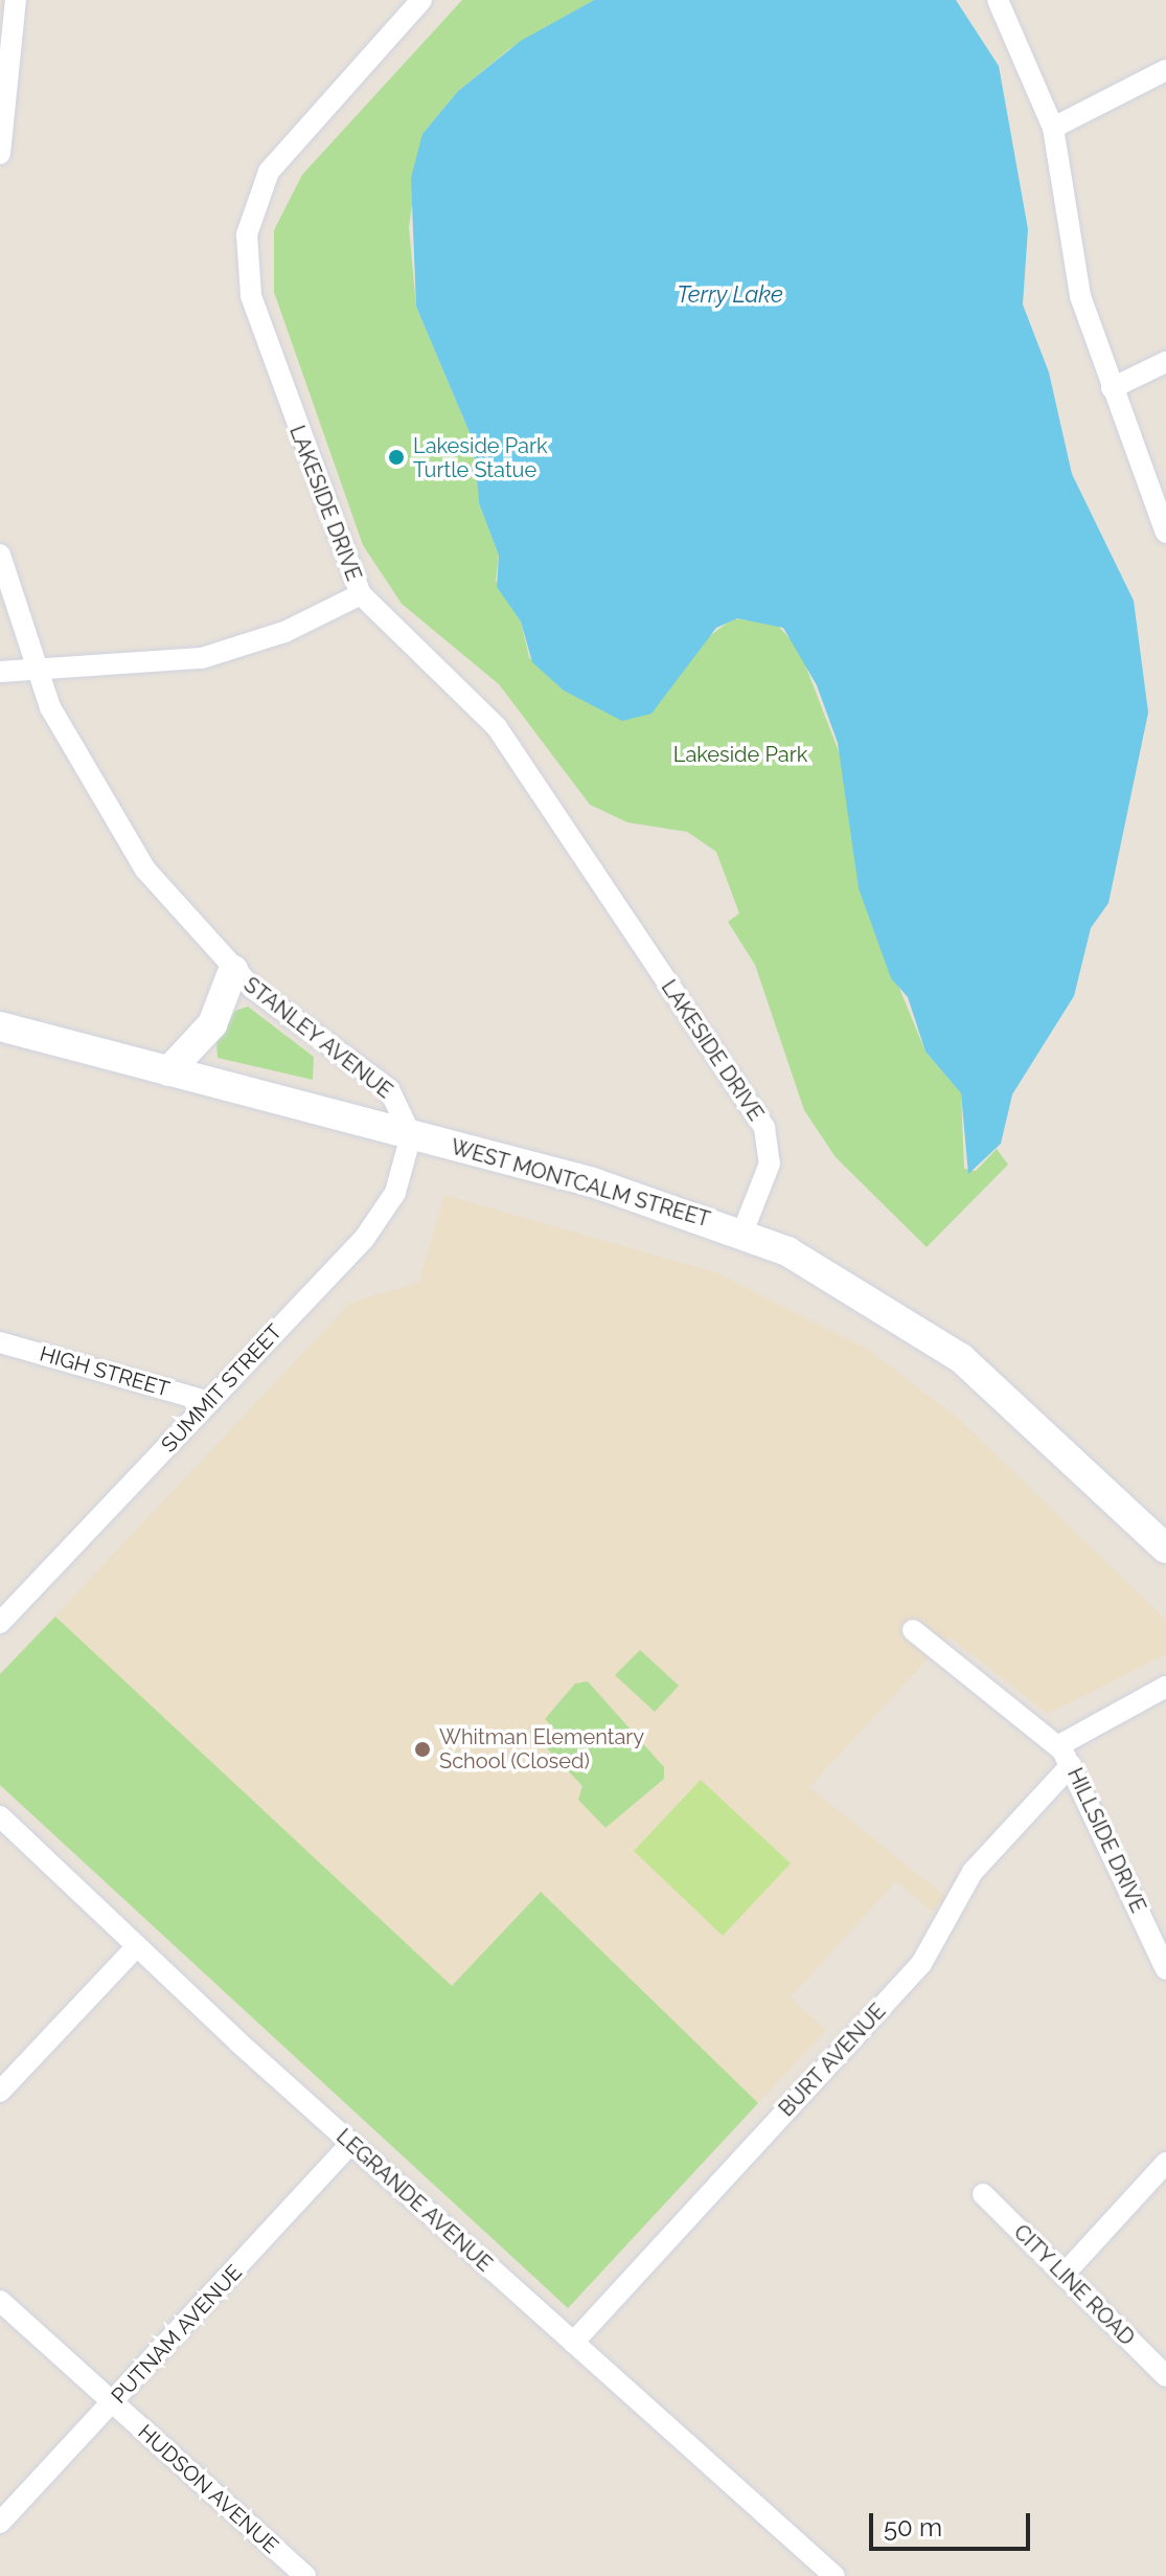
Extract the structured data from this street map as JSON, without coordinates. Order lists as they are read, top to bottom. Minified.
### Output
{"streets":{"main road":["WEST MONTCALM STREET"],"street":["LAKESIDE DRIVE","STANLEY AVENUE","HIGH STREET","SUMMIT STREET","HILLSIDE DRIVE","BURT AVENUE","LEGRANDE AVENUE","CITY LINE ROAD","PUTNAM AVENUE","HUDSON AVENUE"]},"crossings":[["LAKESIDE DRIVE","WEST MONTCALM STREET"],["STANLEY AVENUE","WEST MONTCALM STREET"],["STANLEY AVENUE","SUMMIT STREET"],["WEST MONTCALM STREET","SUMMIT STREET"],["HIGH STREET","SUMMIT STREET"],["HILLSIDE DRIVE","BURT AVENUE"],["BURT AVENUE","LEGRANDE AVENUE"],["LEGRANDE AVENUE","PUTNAM AVENUE"],["PUTNAM AVENUE","HUDSON AVENUE"]],"water":["Terry Lake"],"parks":["Lakeside Park"],"places":["Lakeside Park Turtle Statue","Whitman Elementary School (Closed)"],"scale_bar":"50 m"}
